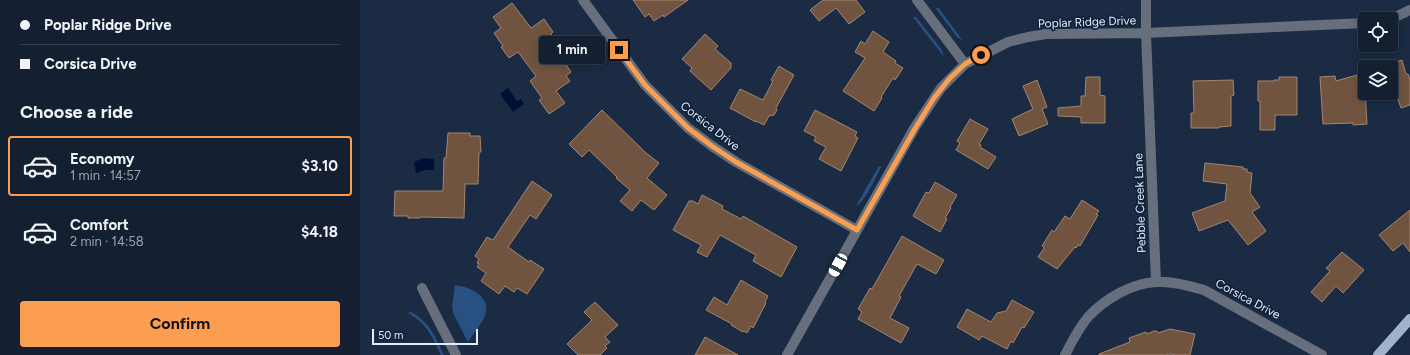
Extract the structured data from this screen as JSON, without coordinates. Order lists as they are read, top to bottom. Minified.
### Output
{"streets":{"street":["Poplar Ridge Drive","Corsica Drive","Pebble Creek Lane"]},"crossings":[["Poplar Ridge Drive","Corsica Drive"],["Poplar Ridge Drive","Pebble Creek Lane"],["Corsica Drive","Pebble Creek Lane"]],"scale_bar":"50 m","page":{"banner":["Poplar Ridge Drive","Corsica Drive"],"bubble":"1 min","heading":"Choose a ride","list":[{"name":"Economy","note":"1 min · 14:57","value":"$3.10"},{"name":"Comfort","note":"2 min · 14:58","value":"$4.18"}],"buttons":"Confirm","scale":"50 m"}}
